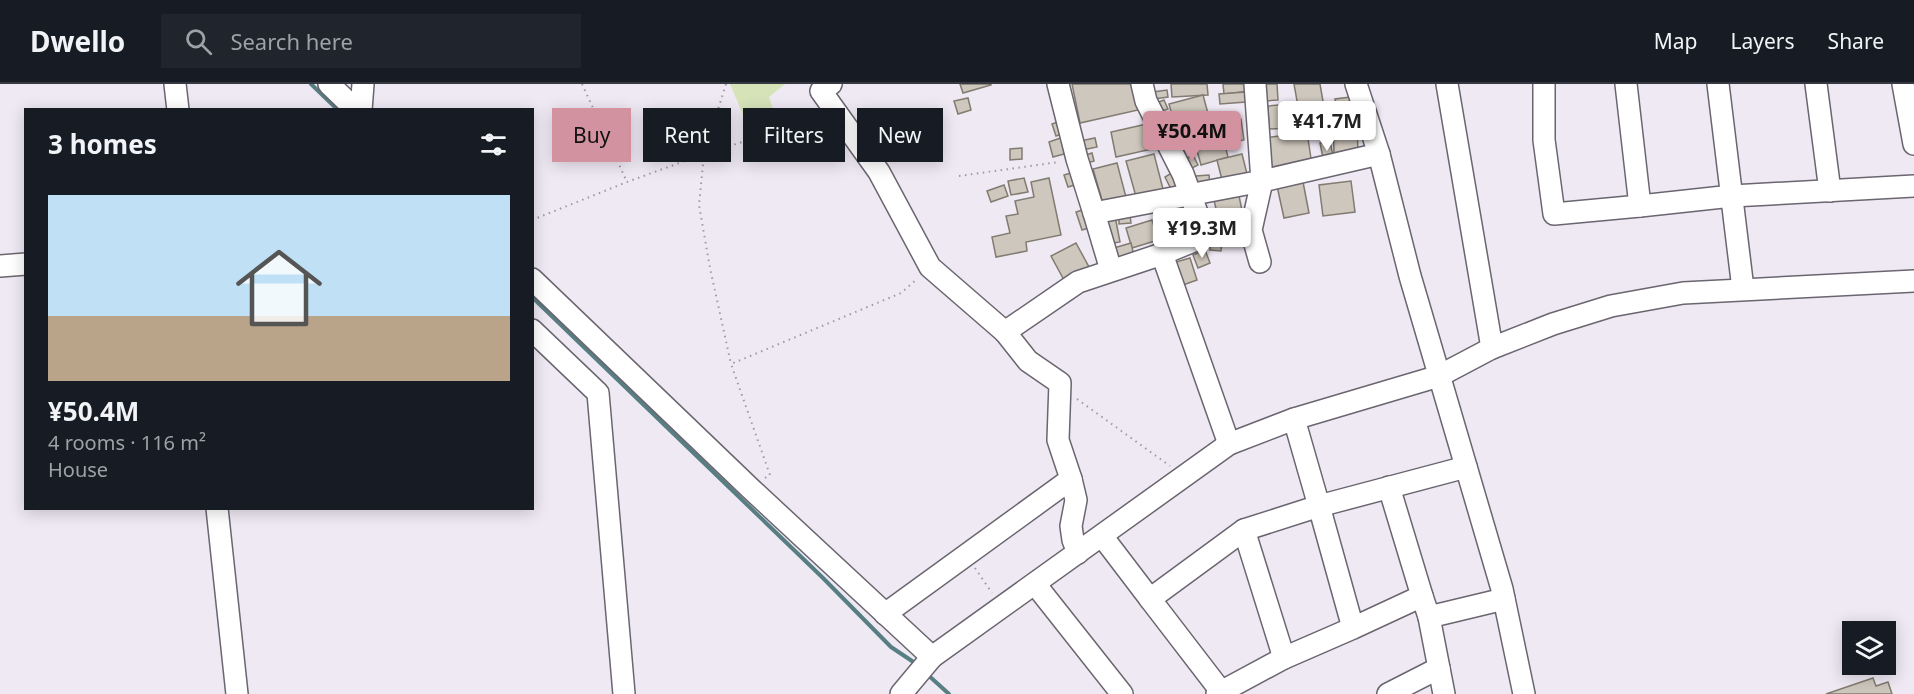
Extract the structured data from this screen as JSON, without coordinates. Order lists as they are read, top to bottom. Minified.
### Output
{"page":{"header":"Dwello","search":"Search here","nav":["Map","Layers","Share"],"price":["¥41.7M","¥50.4M","¥19.3M"],"chip":["Buy","Rent","Filters","New"],"heading":"3 homes","list":[{"name":"¥50.4M","note":"4 rooms · 116 m² · House"}]}}
